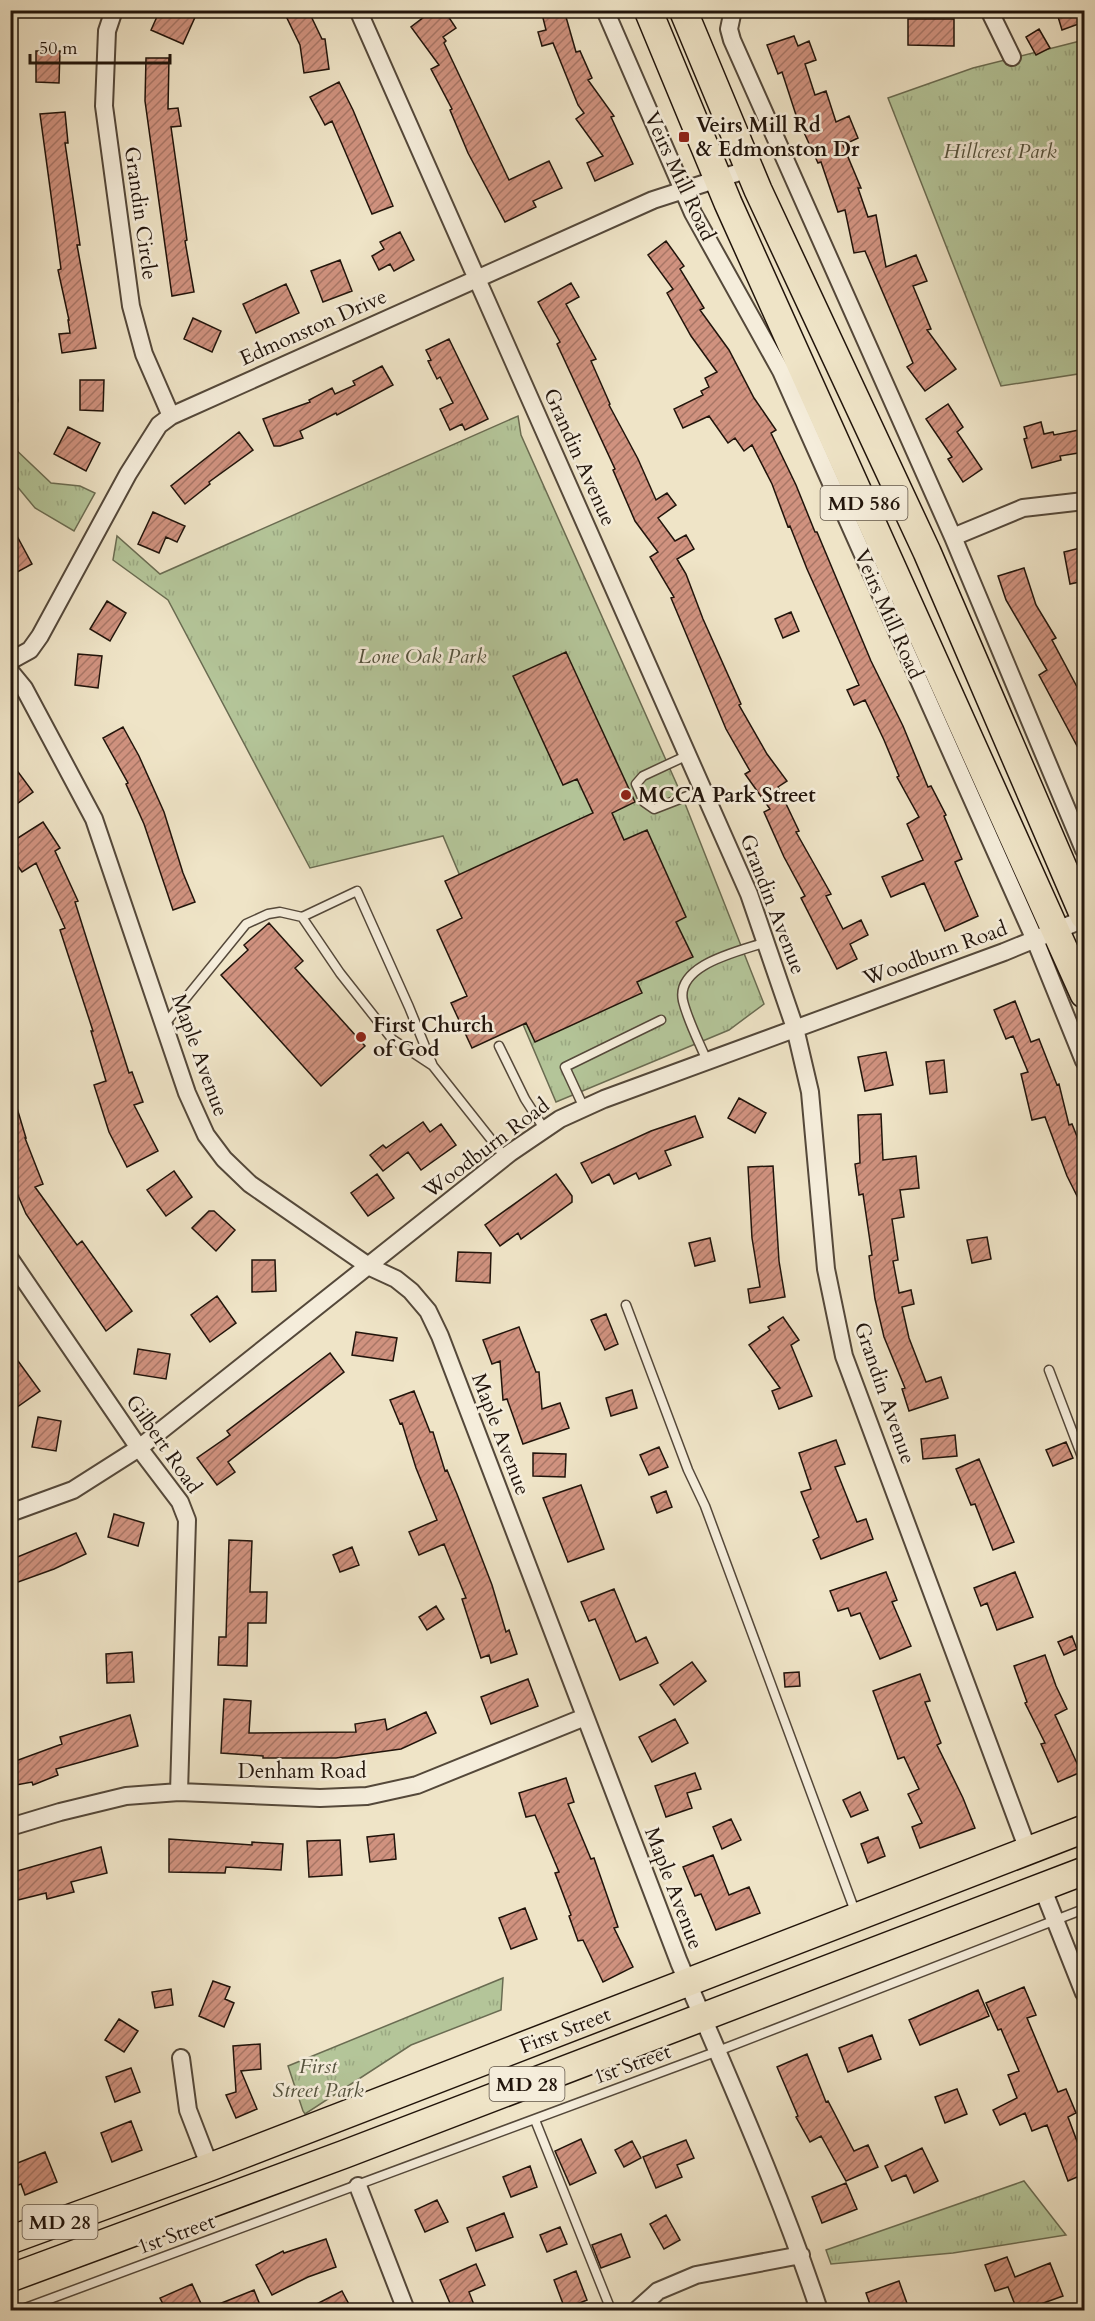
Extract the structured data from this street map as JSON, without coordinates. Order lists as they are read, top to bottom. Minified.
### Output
{"streets":{"main road":["Veirs Mill Road","MD 586","First Street","MD 28"],"street":["Grandin Circle","Edmonston Drive","Grandin Avenue","Woodburn Road","Maple Avenue","Gilbert Road","Denham Road"],"lane":["1st Street"]},"crossings":[["Veirs Mill Road","Edmonston Drive"],["Veirs Mill Road","Woodburn Road"],["Grandin Circle","Edmonston Drive"],["Edmonston Drive","Grandin Avenue"],["Edmonston Drive","MD 586"],["Grandin Avenue","Woodburn Road"],["Grandin Avenue","First Street"],["MD 586","Woodburn Road"],["Woodburn Road","Maple Avenue"],["Woodburn Road","Gilbert Road"],["Maple Avenue","Denham Road"],["Maple Avenue","First Street"],["Maple Avenue","1st Street"],["Gilbert Road","Denham Road"]],"parks":["Hillcrest Park","Lone Oak Park","First Street Park"],"places":{"transit":["Veirs Mill Rd & Edmonston Dr"],"other":["MCCA Park Street","First Church of God"]},"scale_bar":"50 m"}
